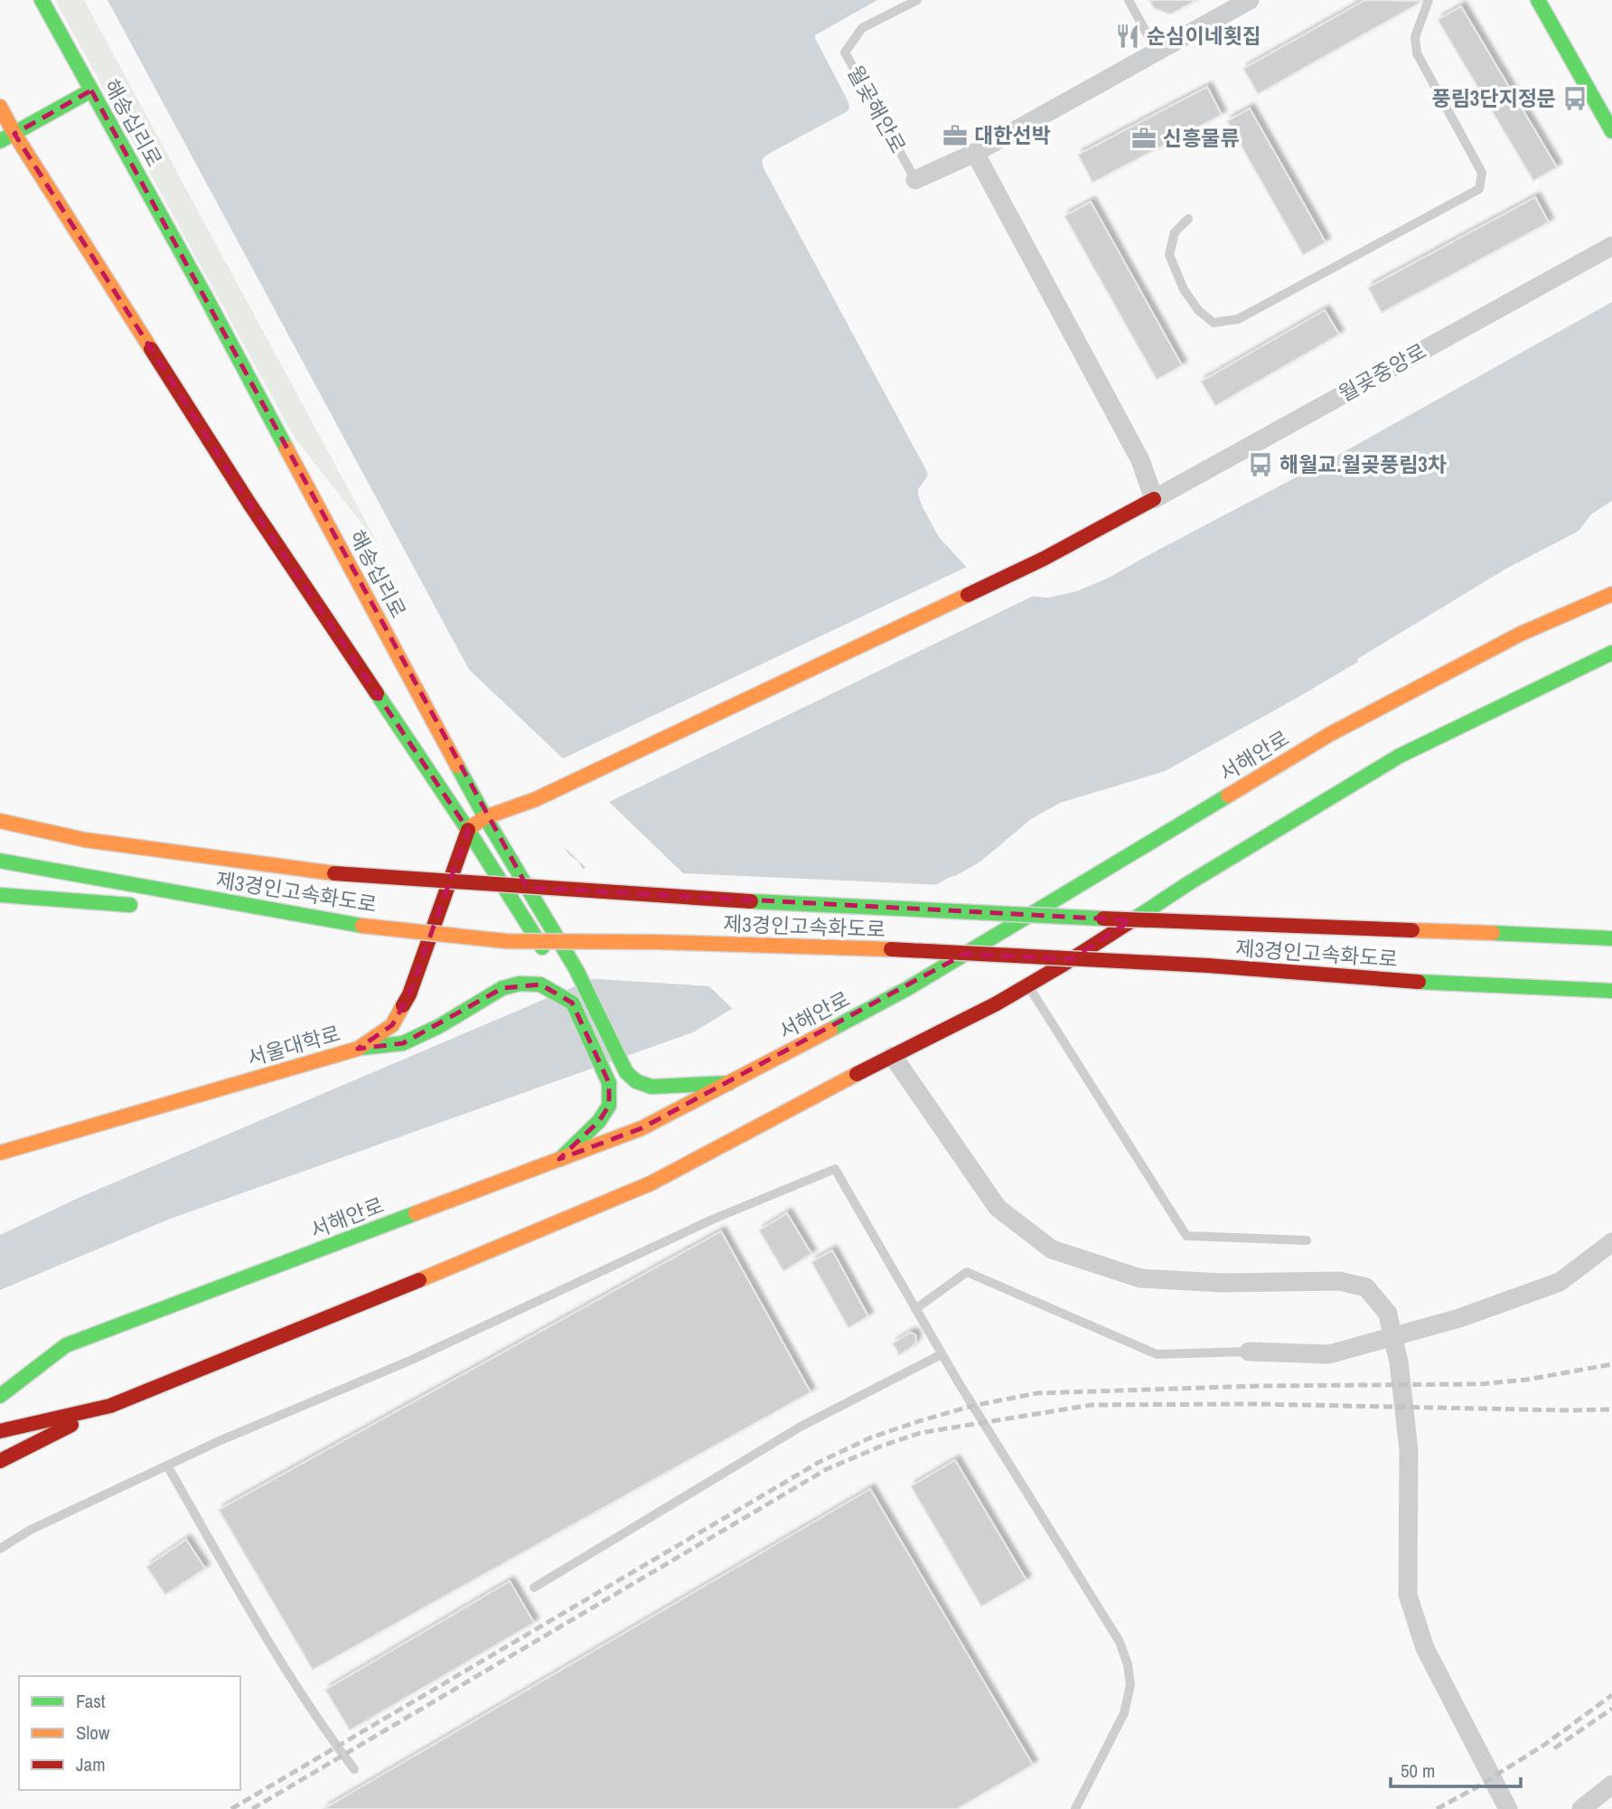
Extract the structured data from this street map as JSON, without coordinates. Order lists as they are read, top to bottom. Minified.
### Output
{"streets":{"main road":["해송십리로","서해안로","제3경인고속화도로","서울대학로"],"street":["월곶중앙로"],"lane":["월곶해안로"]},"crossings":[["해송십리로","서해안로"]],"places":{"restaurant":["순심이네횟집"],"bus stop":["풍림3단지정문","해월교.월곶풍림3차"],"office":["대한선박","신흥물류"]},"legend":["Fast","Slow","Jam"],"scale_bar":"50 m"}
